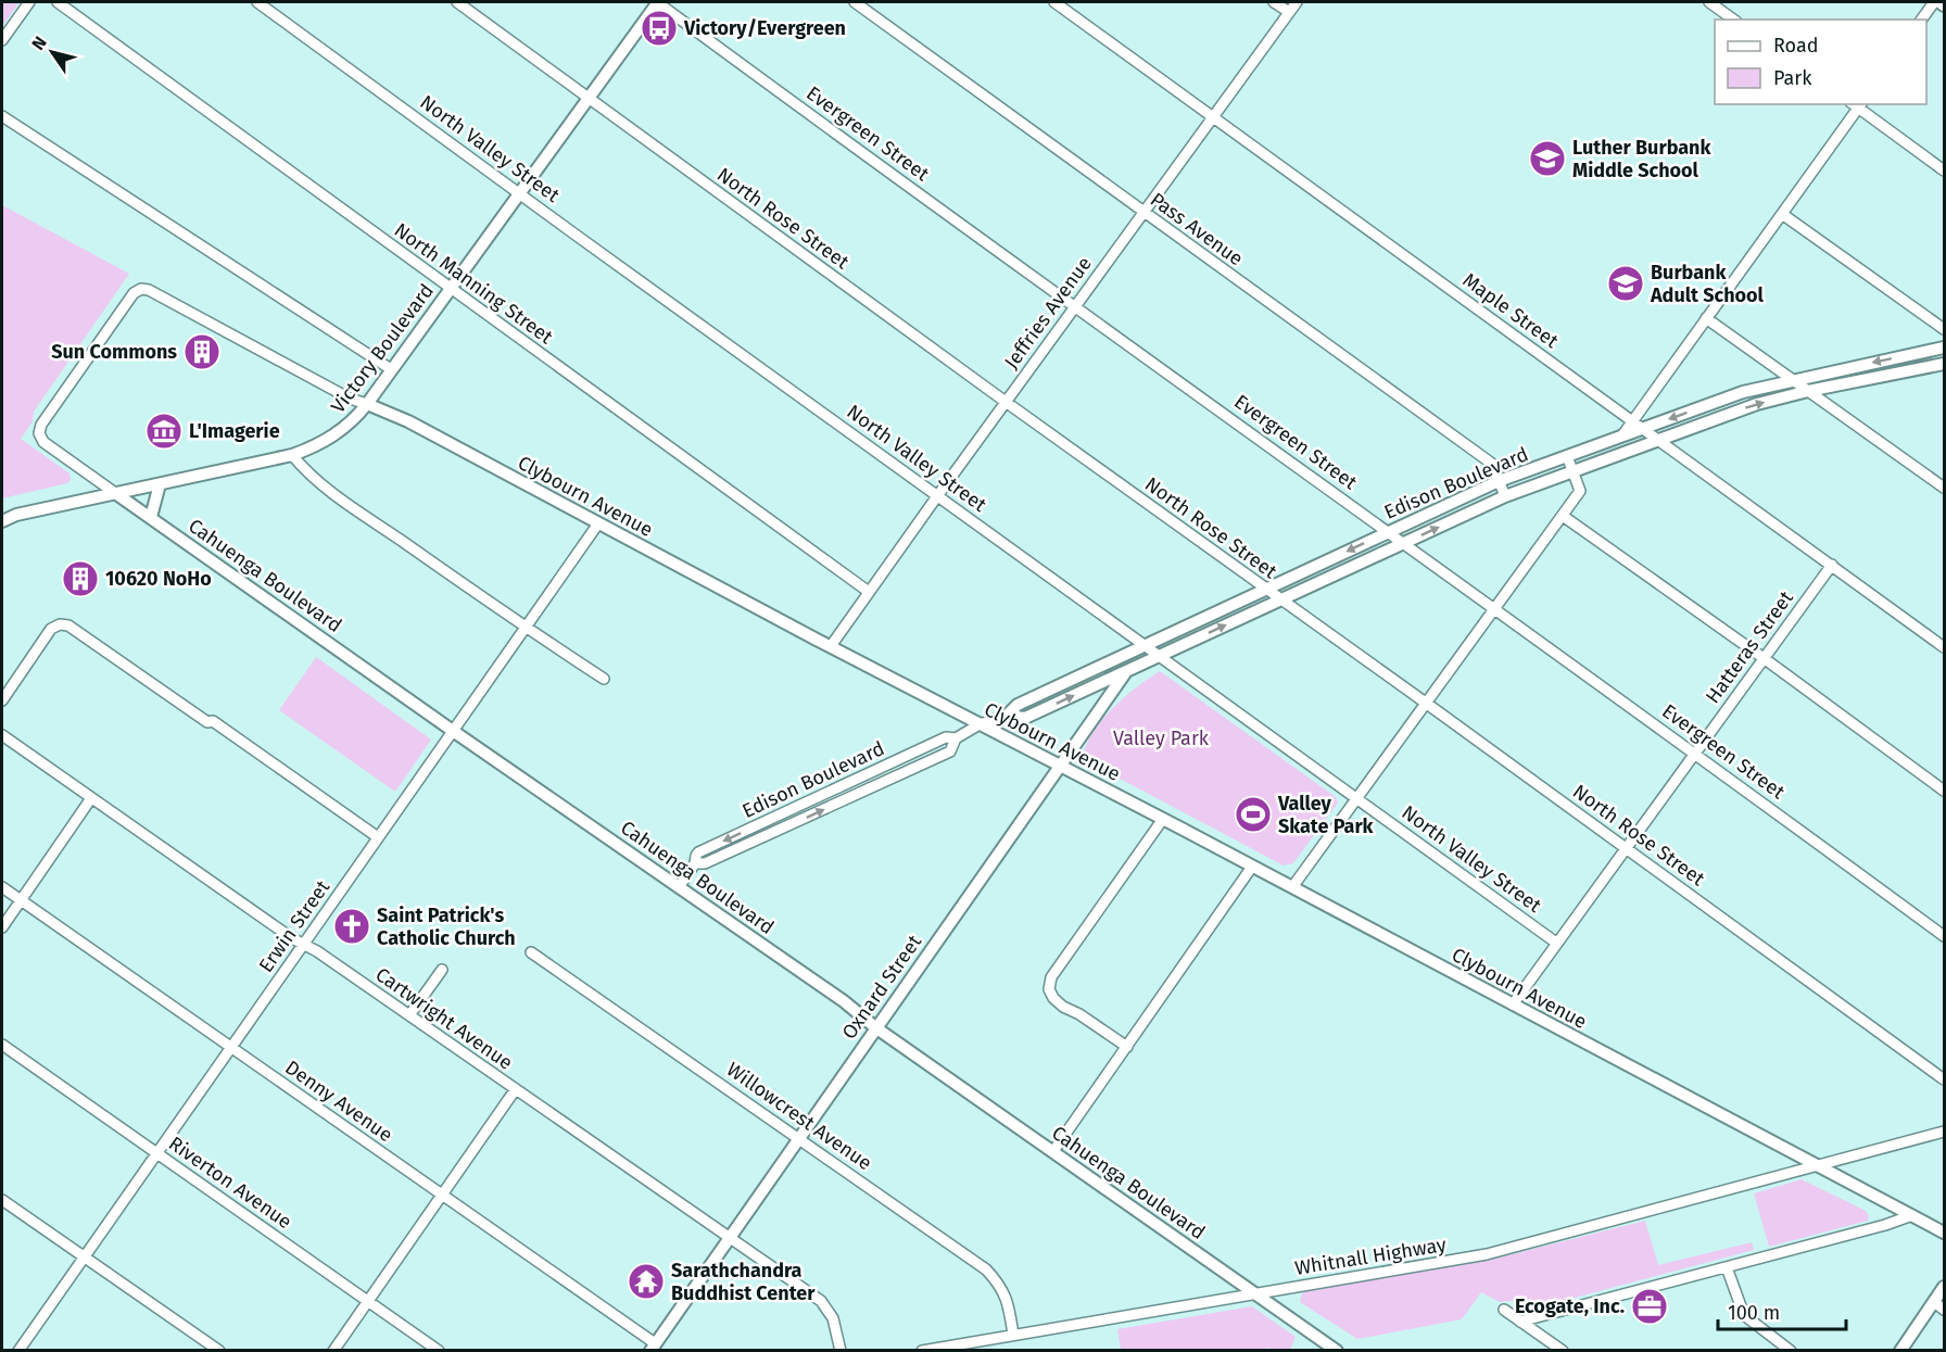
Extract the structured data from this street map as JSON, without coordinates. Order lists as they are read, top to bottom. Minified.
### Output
{"streets":{"main road":["Victory Boulevard","Edison Boulevard","Clybourn Avenue","Cahuenga Boulevard","Oxnard Street"],"street":["Evergreen Street","North Valley Street","North Rose Street","Pass Avenue","North Manning Street","Maple Street","Jeffries Avenue","Hatteras Street","Erwin Street","Cartwright Avenue","Denny Avenue","Willowcrest Avenue","Riverton Avenue","Whitnall Highway"]},"crossings":[["Evergreen Street","Jeffries Avenue"],["Evergreen Street","Victory Boulevard"],["Evergreen Street","Edison Boulevard"],["Evergreen Street","Hatteras Street"],["North Valley Street","Jeffries Avenue"],["North Valley Street","Victory Boulevard"],["North Valley Street","Edison Boulevard"],["North Valley Street","Hatteras Street"],["North Valley Street","Oxnard Street"],["North Rose Street","Jeffries Avenue"],["North Rose Street","Victory Boulevard"],["North Rose Street","Edison Boulevard"],["North Rose Street","Hatteras Street"],["Pass Avenue","Jeffries Avenue"],["Pass Avenue","Edison Boulevard"],["North Manning Street","Jeffries Avenue"],["North Manning Street","Victory Boulevard"],["Maple Street","Jeffries Avenue"],["Maple Street","Edison Boulevard"],["Maple Street","Hatteras Street"],["Jeffries Avenue","Clybourn Avenue"],["Victory Boulevard","Clybourn Avenue"],["Victory Boulevard","Cahuenga Boulevard"],["Edison Boulevard","Clybourn Avenue"],["Edison Boulevard","Cahuenga Boulevard"],["Edison Boulevard","Oxnard Street"],["Clybourn Avenue","Cahuenga Boulevard"],["Clybourn Avenue","Hatteras Street"],["Clybourn Avenue","Erwin Street"],["Clybourn Avenue","Oxnard Street"],["Clybourn Avenue","Whitnall Highway"],["Cahuenga Boulevard","Erwin Street"],["Cahuenga Boulevard","Oxnard Street"],["Cahuenga Boulevard","Whitnall Highway"],["Erwin Street","Cartwright Avenue"],["Erwin Street","Denny Avenue"],["Erwin Street","Riverton Avenue"],["Oxnard Street","Cartwright Avenue"],["Oxnard Street","Denny Avenue"],["Oxnard Street","Willowcrest Avenue"],["Willowcrest Avenue","Whitnall Highway"]],"parks":["Valley Park"],"places":{"bus stop":["Victory/Evergreen"],"school or university":["Luther Burbank Middle School","Burbank Adult School"],"building":["Sun Commons","10620 NoHo"],"museum":["L'Imagerie"],"sports":["Valley Skate Park"],"church":["Saint Patrick's Catholic Church"],"temple":["Sarathchandra Buddhist Center"],"office":["Ecogate, Inc."]},"legend":["Road","Park"],"scale_bar":"100 m","north":"top left"}
